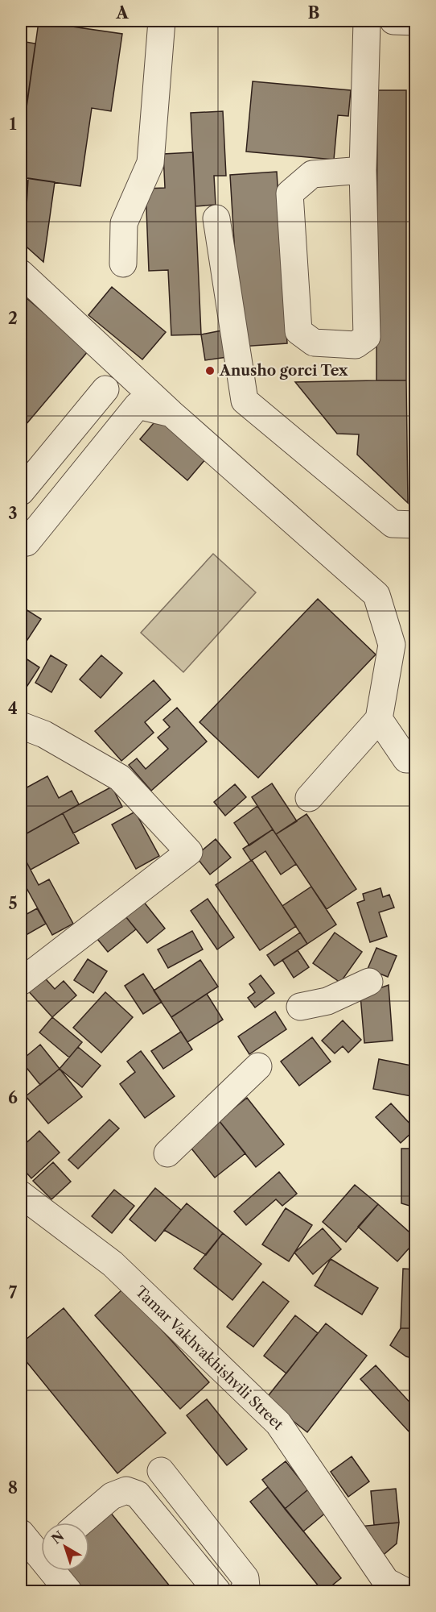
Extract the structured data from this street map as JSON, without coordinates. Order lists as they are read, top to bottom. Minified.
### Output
{"streets":{"street":["Tamar Vakhvakhishvili Street"]},"places":["Anusho gorci Tex"],"north":"top left","grid":{"columns":["A","B"],"rows":["1","2","3","4","5","6","7","8"]}}
